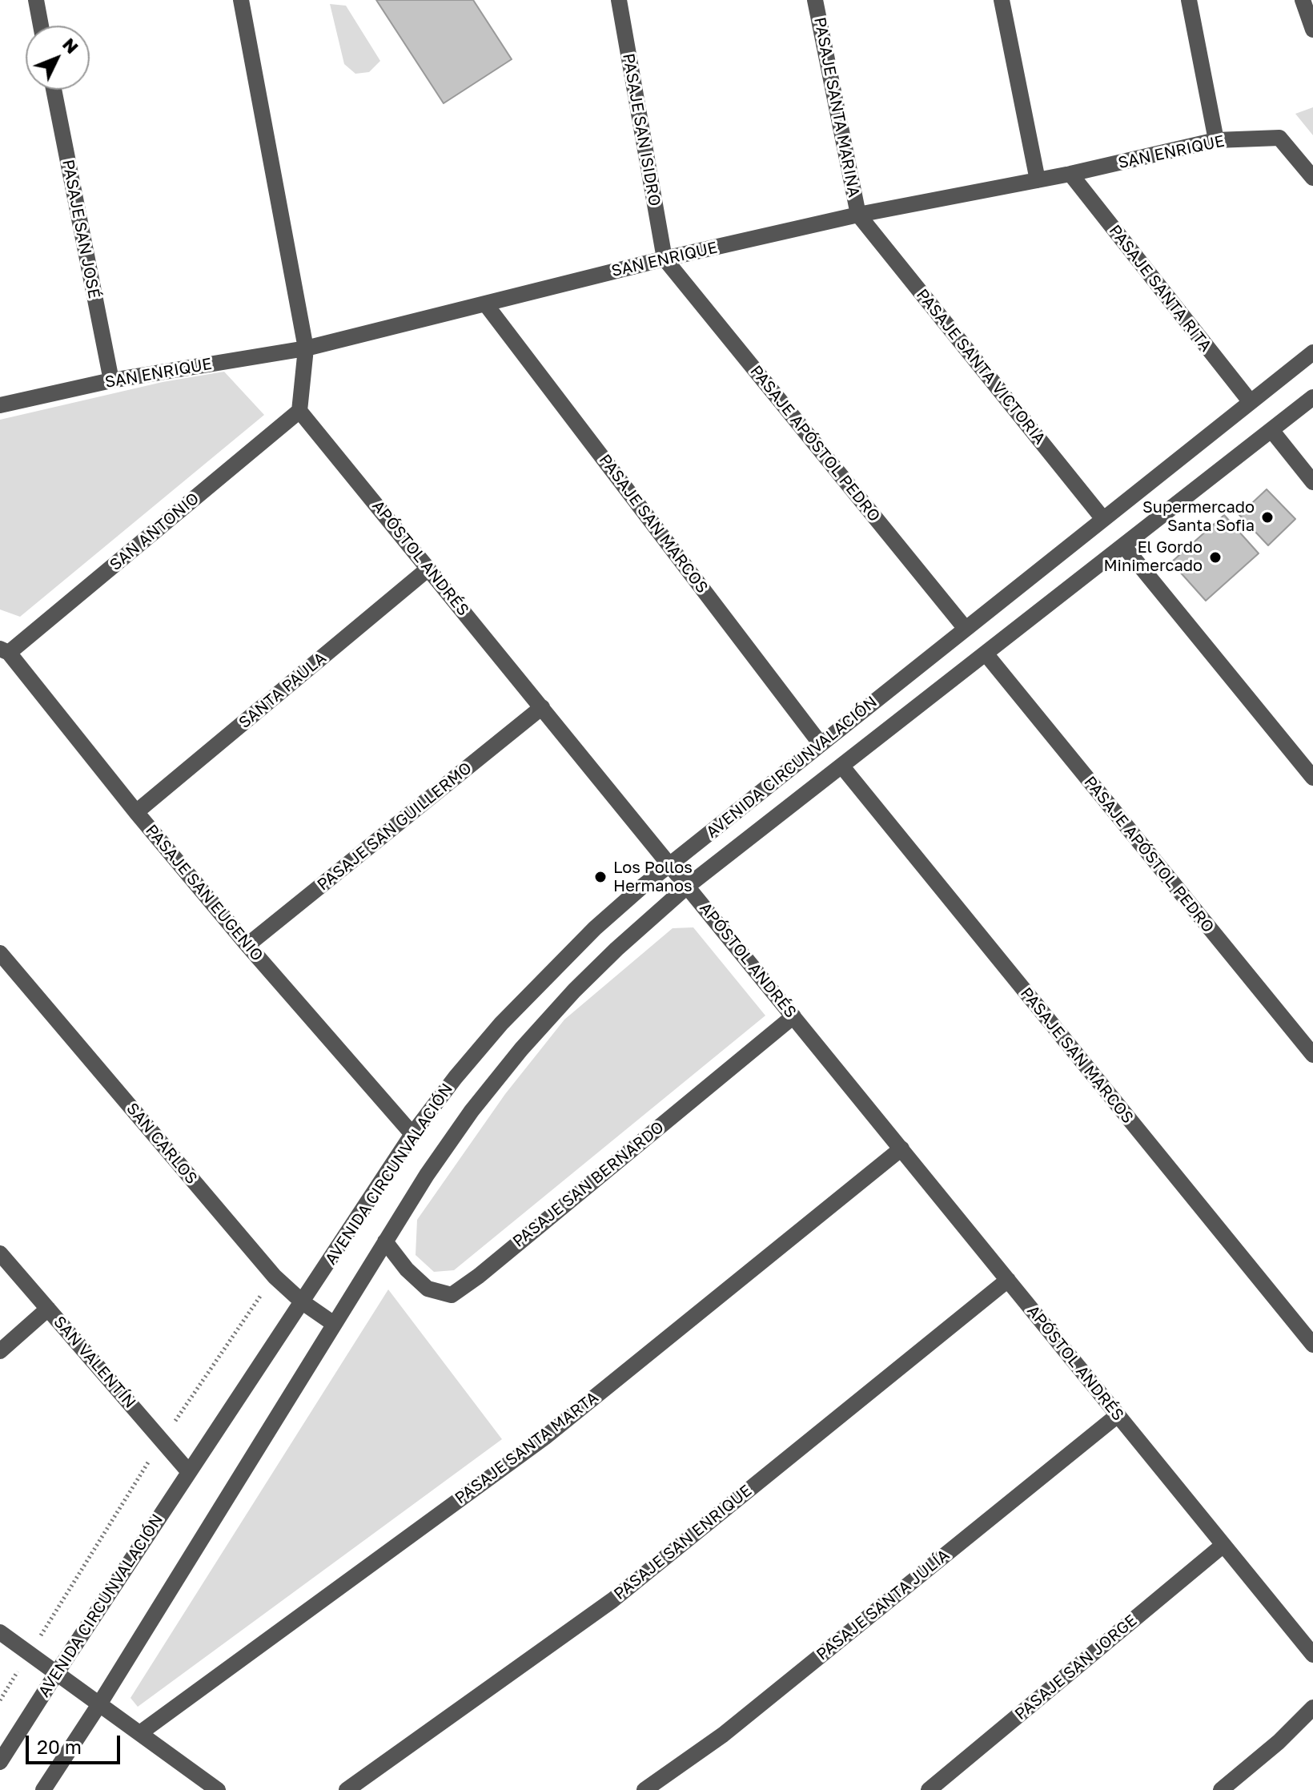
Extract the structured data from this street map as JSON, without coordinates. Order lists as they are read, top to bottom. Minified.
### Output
{"streets":{"street":["PASAJE SANTA MARINA","PASAJE SAN ISIDRO","SAN ENRIQUE","PASAJE SAN JOSÉ","PASAJE SANTA RITA","PASAJE SANTA VICTORIA","PASAJE APÓSTOL PEDRO","PASAJE SAN MARCOS","SAN ANTONIO","APÓSTOL ANDRÉS","SANTA PAULA","AVENIDA CIRCUNVALACIÓN","PASAJE SAN GUILLERMO","PASAJE SAN EUGENIO","SAN CARLOS","PASAJE SAN BERNARDO","SAN VALENTÍN","PASAJE SANTA MARTA","PASAJE SAN ENRIQUE","PASAJE SANTA JULÍA","PASAJE SAN JORGE"]},"crossings":[["PASAJE SANTA MARINA","SAN ENRIQUE"],["PASAJE SANTA MARINA","PASAJE SANTA VICTORIA"],["PASAJE SAN ISIDRO","SAN ENRIQUE"],["PASAJE SAN ISIDRO","PASAJE APÓSTOL PEDRO"],["SAN ENRIQUE","PASAJE SAN JOSÉ"],["SAN ENRIQUE","PASAJE SANTA RITA"],["SAN ENRIQUE","PASAJE SANTA VICTORIA"],["SAN ENRIQUE","PASAJE APÓSTOL PEDRO"],["SAN ENRIQUE","PASAJE SAN MARCOS"],["PASAJE SANTA RITA","AVENIDA CIRCUNVALACIÓN"],["PASAJE SANTA VICTORIA","AVENIDA CIRCUNVALACIÓN"],["PASAJE APÓSTOL PEDRO","AVENIDA CIRCUNVALACIÓN"],["PASAJE SAN MARCOS","AVENIDA CIRCUNVALACIÓN"],["SAN ANTONIO","APÓSTOL ANDRÉS"],["SAN ANTONIO","PASAJE SAN EUGENIO"],["APÓSTOL ANDRÉS","SANTA PAULA"],["APÓSTOL ANDRÉS","AVENIDA CIRCUNVALACIÓN"],["APÓSTOL ANDRÉS","PASAJE SAN GUILLERMO"],["APÓSTOL ANDRÉS","PASAJE SAN BERNARDO"],["APÓSTOL ANDRÉS","PASAJE SANTA MARTA"],["APÓSTOL ANDRÉS","PASAJE SAN ENRIQUE"],["APÓSTOL ANDRÉS","PASAJE SANTA JULÍA"],["APÓSTOL ANDRÉS","PASAJE SAN JORGE"],["SANTA PAULA","PASAJE SAN EUGENIO"],["AVENIDA CIRCUNVALACIÓN","PASAJE SAN EUGENIO"],["AVENIDA CIRCUNVALACIÓN","SAN CARLOS"],["AVENIDA CIRCUNVALACIÓN","PASAJE SAN BERNARDO"],["AVENIDA CIRCUNVALACIÓN","SAN VALENTÍN"],["PASAJE SAN GUILLERMO","PASAJE SAN EUGENIO"]],"places":["Supermercado Santa Sofia","El Gordo Minimercado","Los Pollos Hermanos"],"scale_bar":"20 m","north":"top right"}
